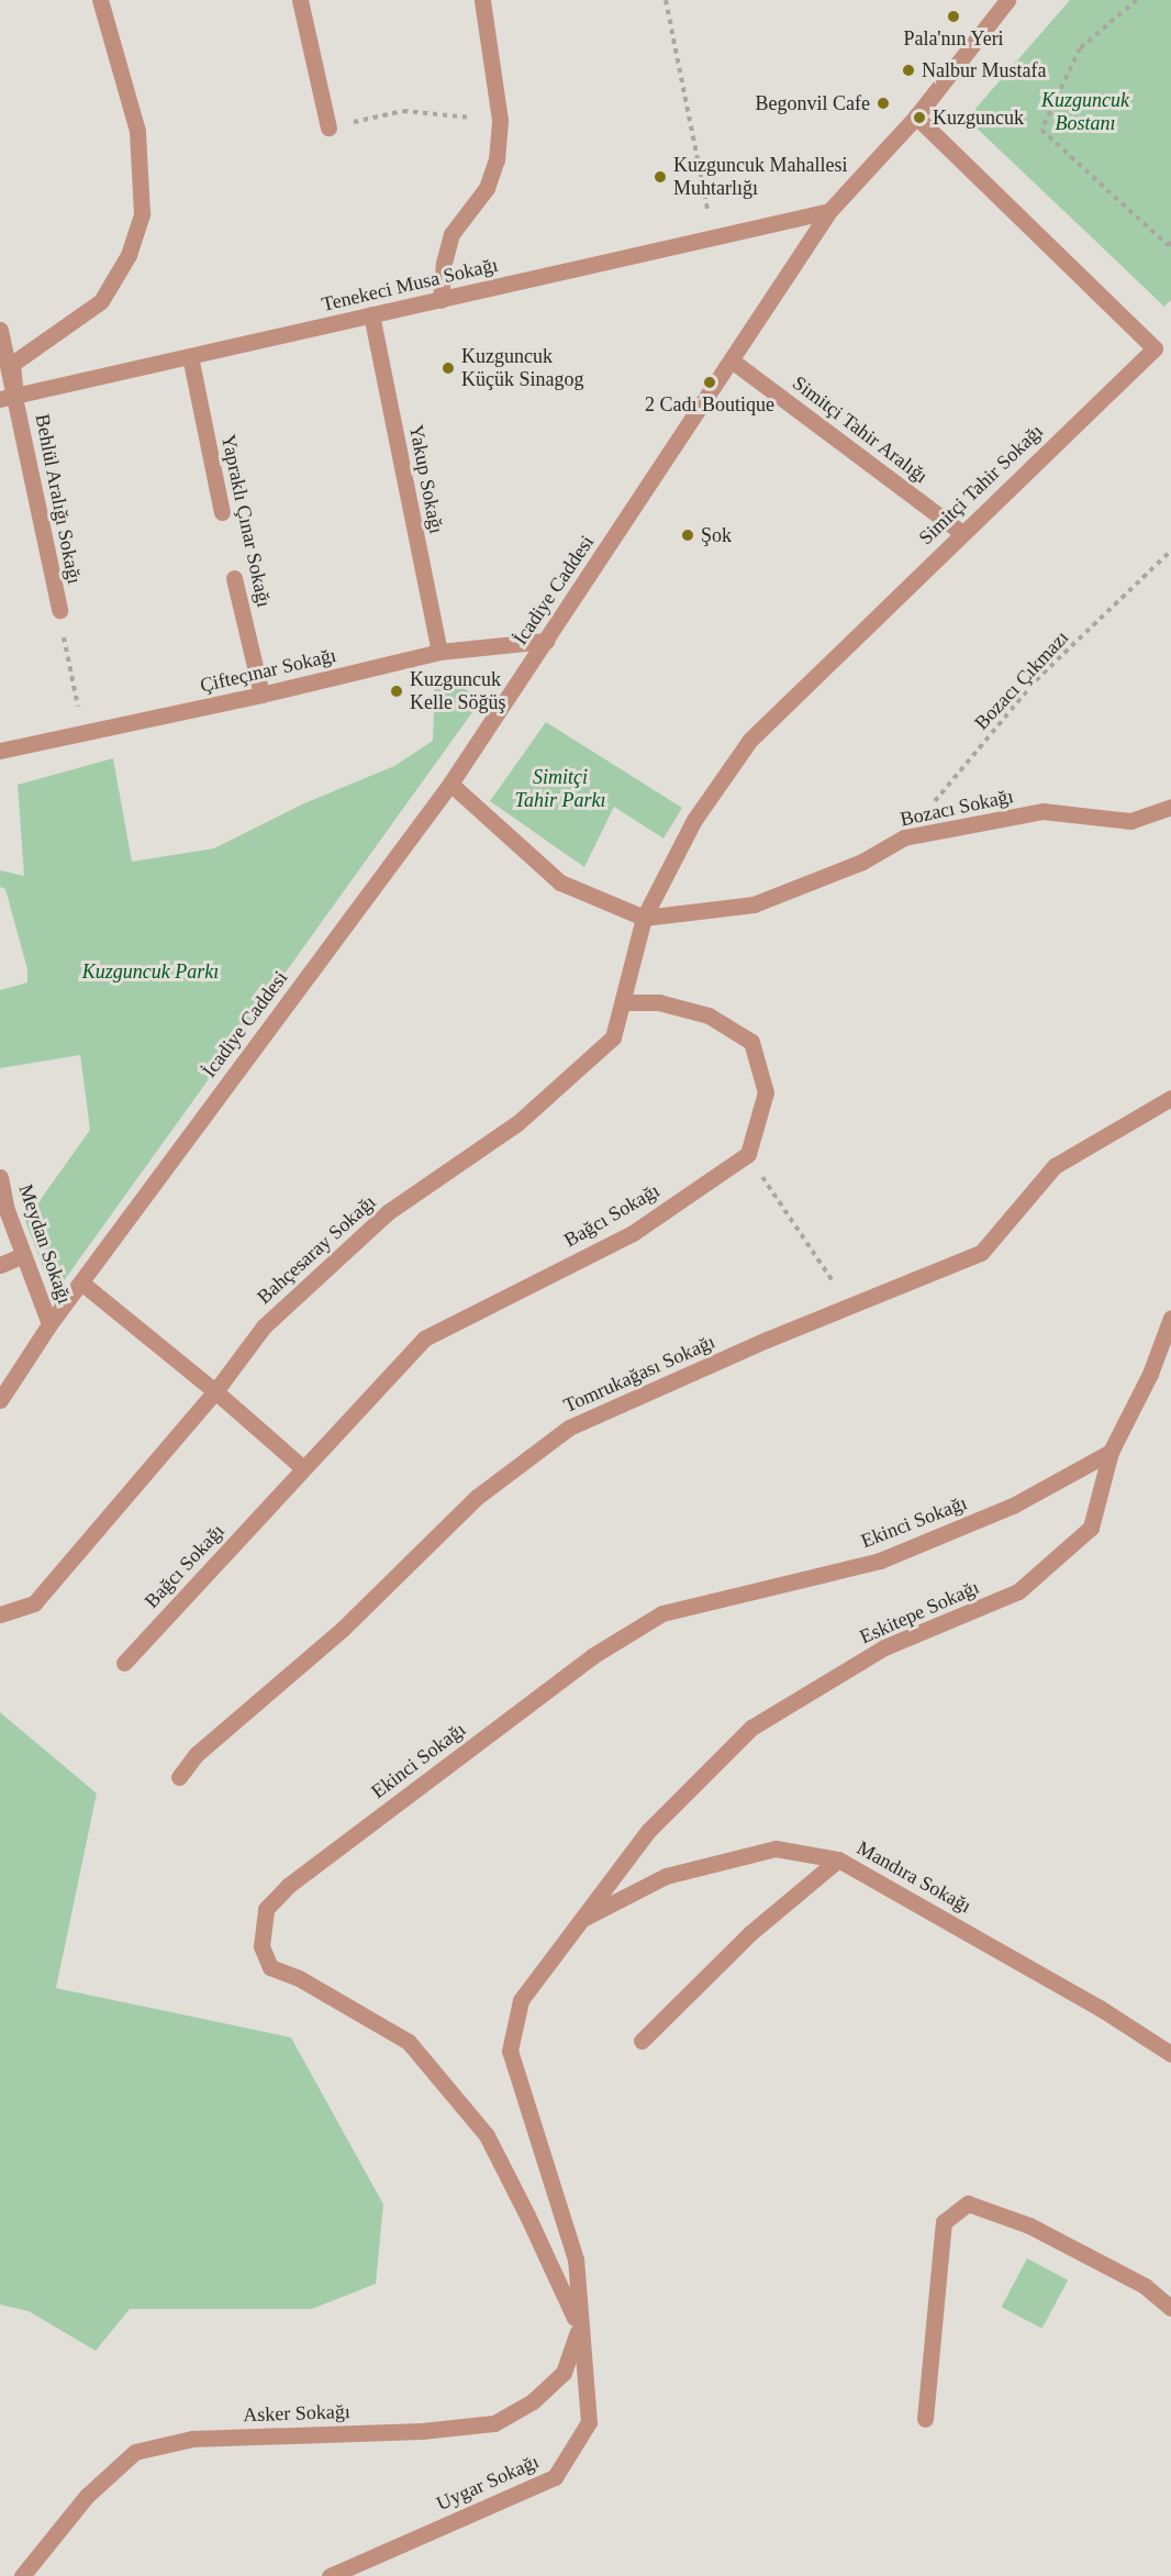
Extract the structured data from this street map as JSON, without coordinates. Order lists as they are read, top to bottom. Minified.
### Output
{"streets":{"street":["Tenekeci Musa Sokağı","Simitçi Tahir Aralığı","Yakup Sokağı","Simitçi Tahir Sokağı","Behlül Aralığı Sokağı","Yapraklı Çınar Sokağı","İcadiye Caddesi","Çifteçınar Sokağı","Bozacı Sokağı","Bağcı Sokağı","Meydan Sokağı","Bahçesaray Sokağı","Tomrukağası Sokağı","Ekinci Sokağı","Eskitepe Sokağı","Mandıra Sokağı","Asker Sokağı","Uygar Sokağı"],"path":["Bozacı Çıkmazı"]},"crossings":[["Tenekeci Musa Sokağı","Yakup Sokağı"],["Tenekeci Musa Sokağı","Behlül Aralığı Sokağı"],["Tenekeci Musa Sokağı","Yapraklı Çınar Sokağı"],["Tenekeci Musa Sokağı","İcadiye Caddesi"],["Simitçi Tahir Aralığı","Simitçi Tahir Sokağı"],["Simitçi Tahir Aralığı","İcadiye Caddesi"],["Yakup Sokağı","Çifteçınar Sokağı"],["Simitçi Tahir Sokağı","İcadiye Caddesi"],["Simitçi Tahir Sokağı","Bozacı Sokağı"],["Simitçi Tahir Sokağı","Bahçesaray Sokağı"],["Yapraklı Çınar Sokağı","Çifteçınar Sokağı"],["İcadiye Caddesi","Çifteçınar Sokağı"],["İcadiye Caddesi","Meydan Sokağı"],["Bozacı Çıkmazı","Bozacı Sokağı"],["Bozacı Sokağı","Bahçesaray Sokağı"],["Ekinci Sokağı","Eskitepe Sokağı"],["Ekinci Sokağı","Mandıra Sokağı"],["Ekinci Sokağı","Asker Sokağı"],["Ekinci Sokağı","Uygar Sokağı"],["Eskitepe Sokağı","Mandıra Sokağı"],["Mandıra Sokağı","Asker Sokağı"],["Mandıra Sokağı","Uygar Sokağı"],["Asker Sokağı","Uygar Sokağı"]],"parks":["Kuzguncuk Bostanı","Simitçi Tahir Parkı","Kuzguncuk Parkı"],"places":["Pala'nın Yeri","Nalbur Mustafa","Begonvil Cafe","Kuzguncuk","Kuzguncuk Mahallesi Muhtarlığı","Kuzguncuk Küçük Sinagog","2 Cadı Boutique","Şok","Kuzguncuk Kelle Söğüş"]}
